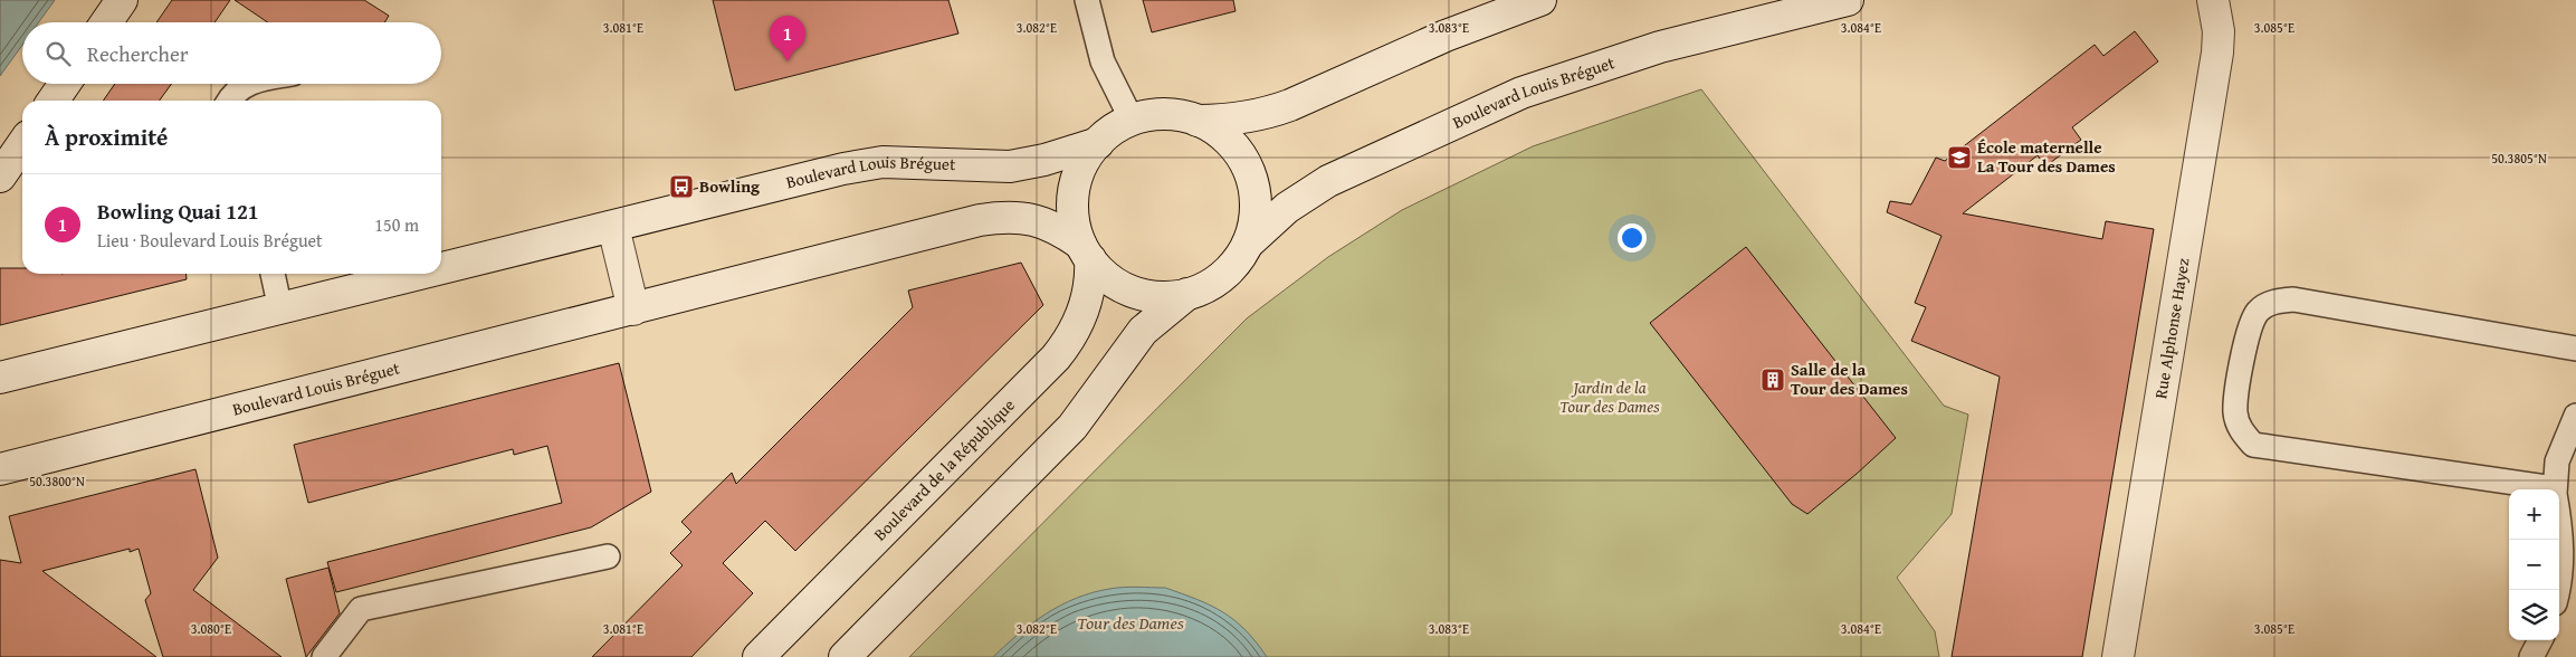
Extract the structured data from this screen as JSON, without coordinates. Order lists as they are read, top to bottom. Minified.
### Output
{"streets":{"main road":["Boulevard Louis Bréguet","Rue Alphonse Hayez","Boulevard de la République"]},"crossings":[["Boulevard Louis Bréguet","Boulevard de la République"]],"water":["Tour des Dames"],"parks":["Jardin de la Tour des Dames"],"places":{"school or university":["École maternelle La Tour des Dames"],"bus stop":["Bowling"],"building":["Salle de la Tour des Dames"]},"page":{"pins":"1","search":"Rechercher","heading":"À proximité","list":[{"mark":"1","name":"Bowling Quai 121","note":"Lieu · Boulevard Louis Bréguet","value":"150 m"}],"map_buttons":["+","−"]},"coordinates":["3.081°E","3.082°E","3.083°E","3.084°E","3.085°E","50.3805°N","50.3800°N","3.080°E"]}
